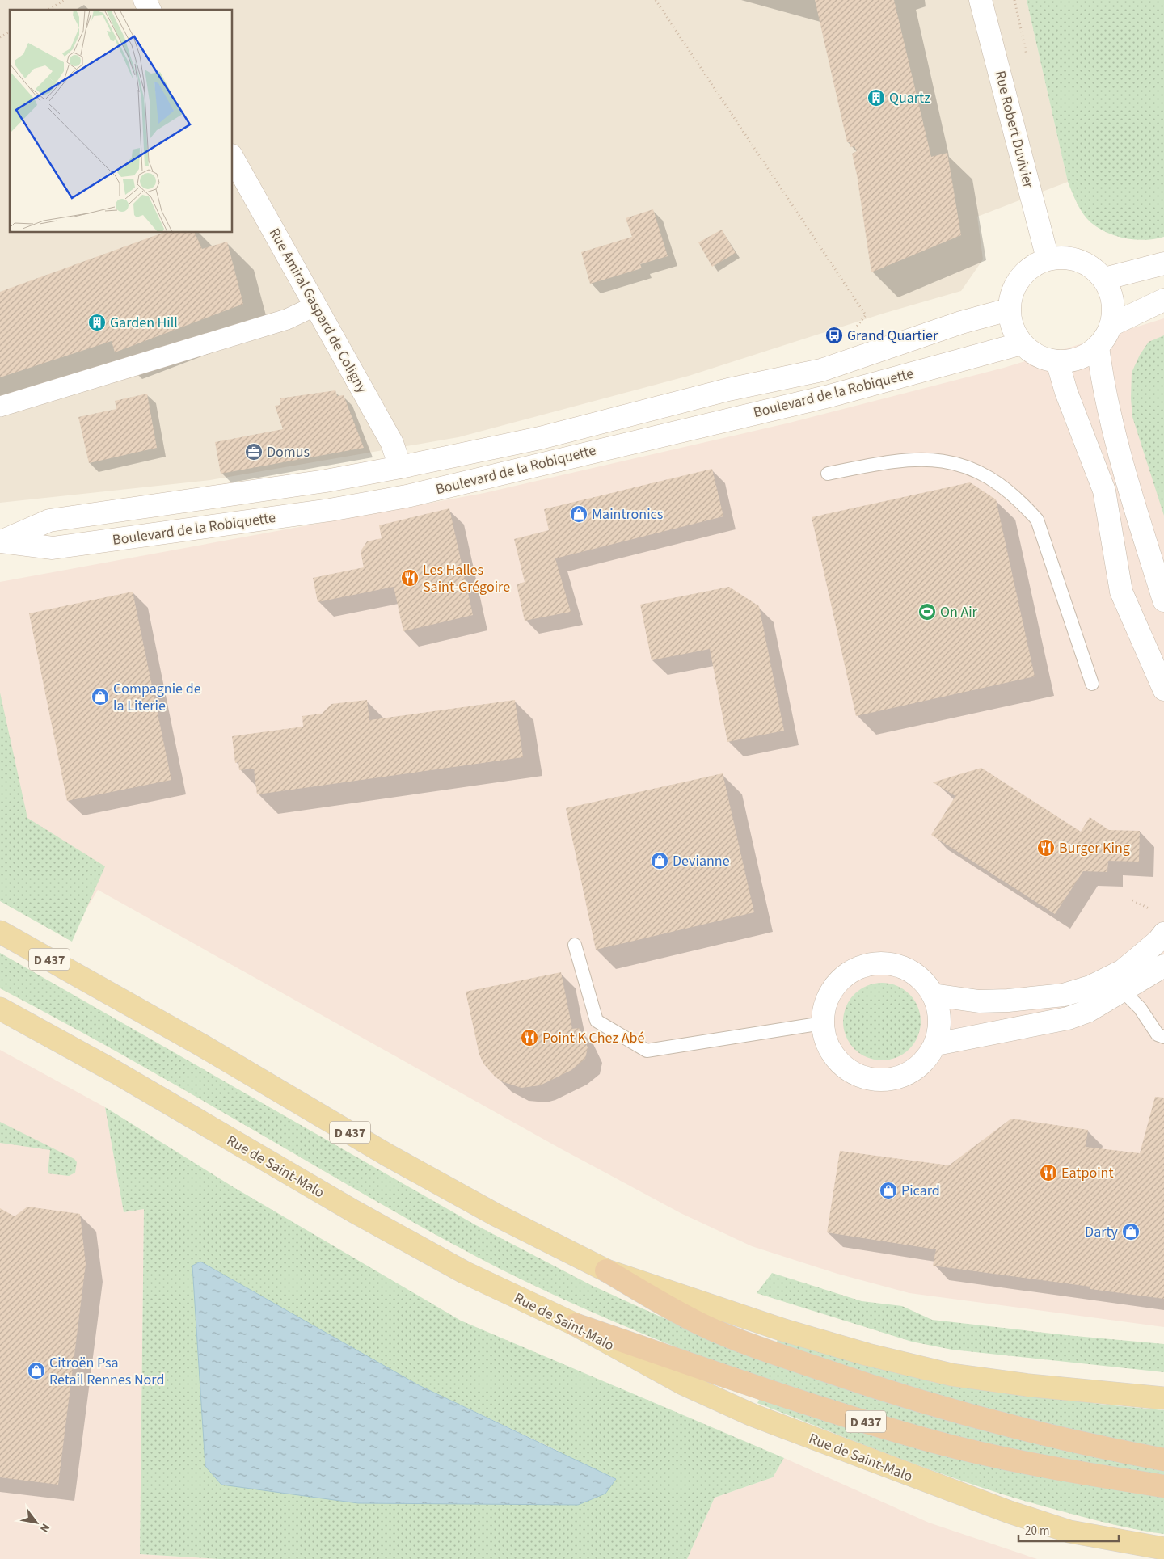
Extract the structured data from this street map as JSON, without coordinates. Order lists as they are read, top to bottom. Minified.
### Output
{"streets":{"highway":["D 437"],"main road":["Rue Robert Duvivier","Rue Amiral Gaspard de Coligny","Boulevard de la Robiquette","Rue de Saint-Malo"]},"crossings":[["Rue Robert Duvivier","Boulevard de la Robiquette"],["Rue Amiral Gaspard de Coligny","Boulevard de la Robiquette"],["D 437","Rue de Saint-Malo"]],"places":{"building":["Quartz","Garden Hill"],"bus stop":["Grand Quartier"],"office":["Domus"],"shop":["Maintronics","Compagnie de la Literie","Devianne","Picard","Darty","Citroën Psa Retail Rennes Nord"],"restaurant":["Les Halles Saint-Grégoire","Burger King","Point K Chez Abé","Eatpoint"],"sports":["On Air"]},"scale_bar":"20 m","north":"bottom right"}
